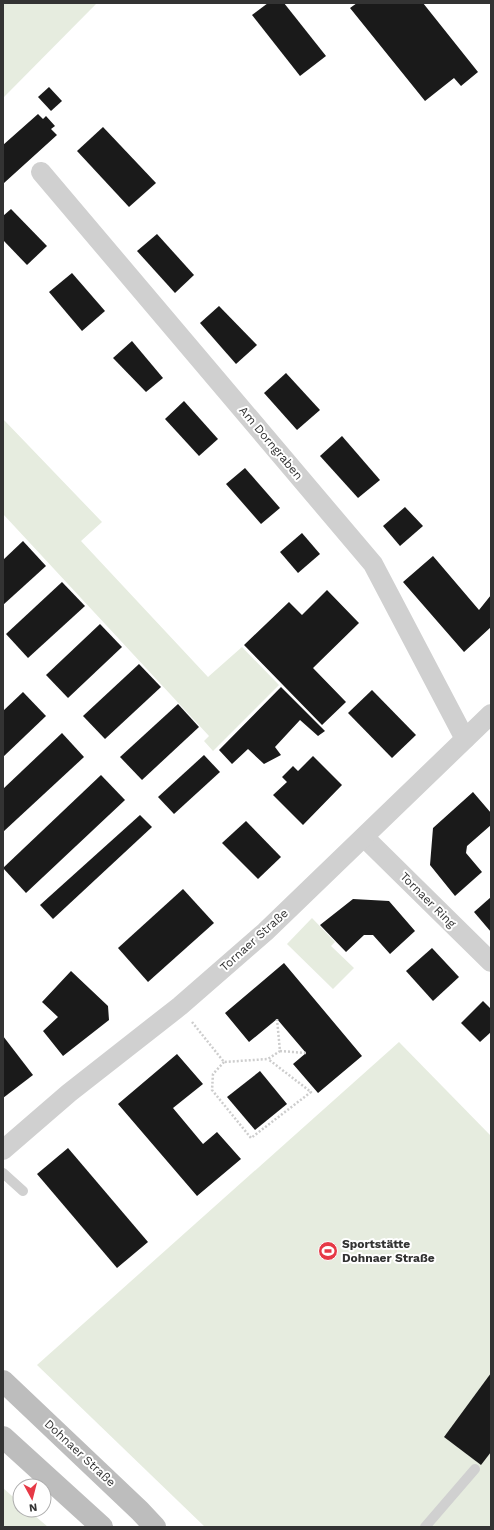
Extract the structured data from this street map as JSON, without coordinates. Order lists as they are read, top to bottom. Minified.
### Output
{"streets":{"main road":["Dohnaer Straße"],"street":["Am Dorngraben","Tornaer Ring","Tornaer Straße"]},"crossings":[["Am Dorngraben","Tornaer Straße"],["Tornaer Ring","Tornaer Straße"]],"places":{"sports":["Sportstätte Dohnaer Straße"]},"north":"bottom"}
